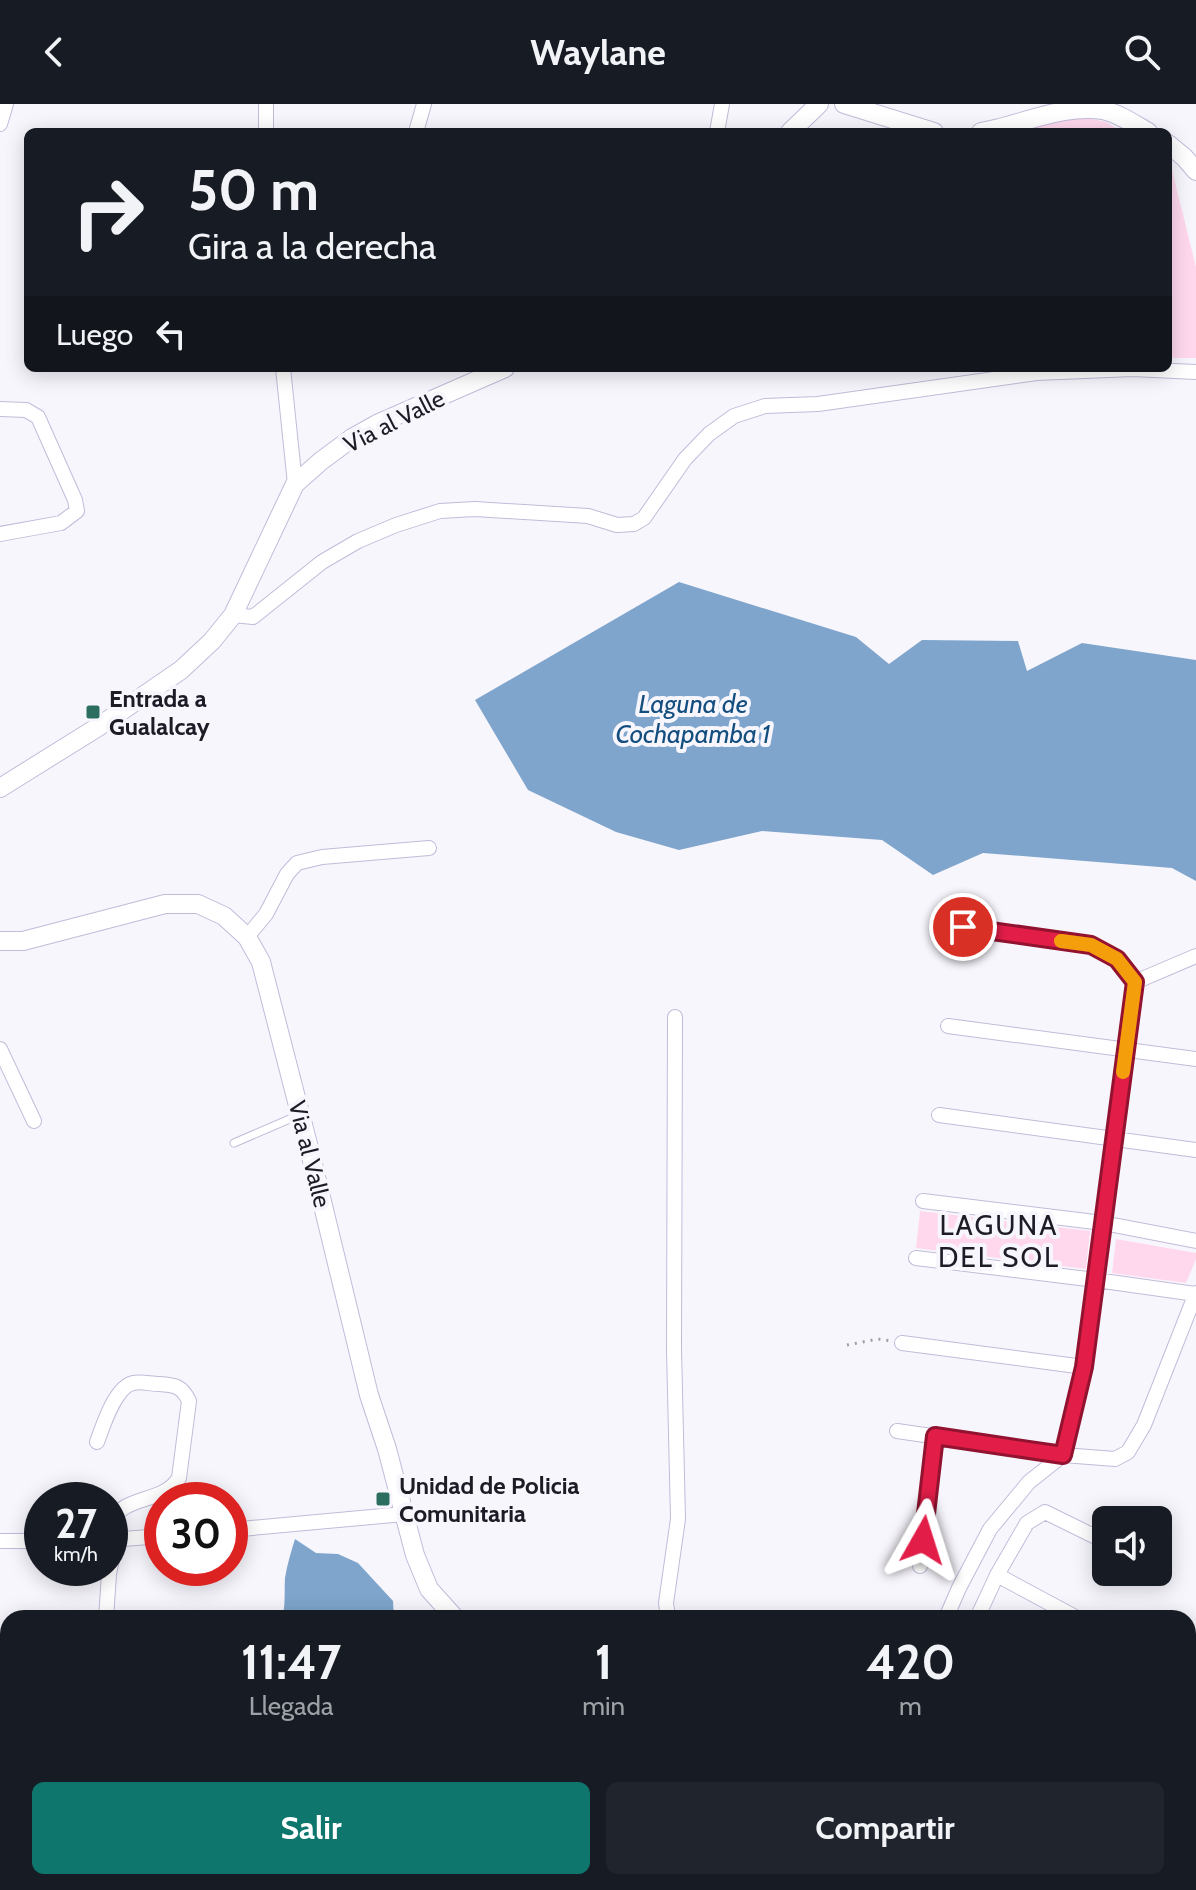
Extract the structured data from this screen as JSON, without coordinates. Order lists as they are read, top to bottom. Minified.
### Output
{"streets":{"main road":["Via al Valle"]},"districts":["LAGUNA DEL SOL"],"water":["Laguna de Cochapamba 1"],"places":{"transit":["Entrada a Gualalcay","Unidad de Policia Comunitaria"]},"page":{"header":"Waylane","turn":["50 m","Gira a la derecha"],"then":"Luego","speed":"27 km/h","limit":"30","eta":["11:47","Llegada","1","min","420","m"],"buttons":["Salir","Compartir"]}}
